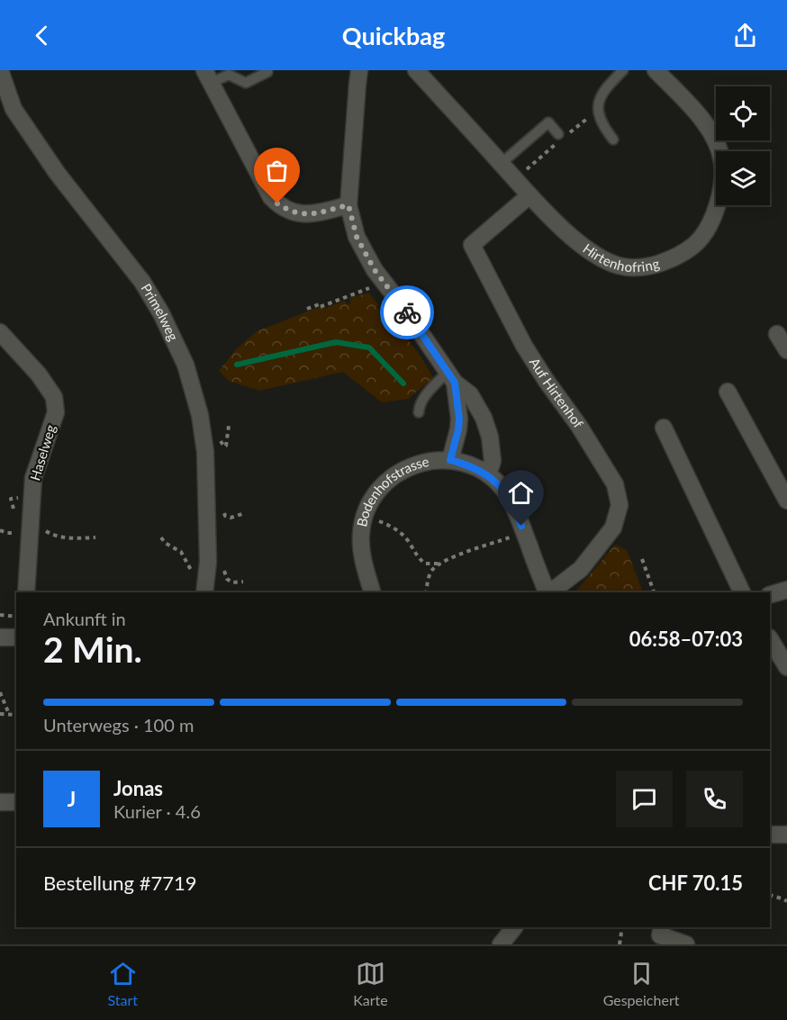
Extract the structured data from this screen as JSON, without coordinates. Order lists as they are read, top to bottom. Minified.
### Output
{"streets":{"street":["Hirtenhofring","Primelweg","Auf Hirtenhof","Haselweg","Bodenhofstrasse"]},"crossings":[["Hirtenhofring","Auf Hirtenhof"]],"page":{"header":"Quickbag","heading":["2 Min.","Ankunft in","06:58–07:03"],"panel":["Jonas","Kurier · 4.6","Bestellung #7719","CHF 70.15"],"bar":"Unterwegs · 100 m","round":"J","tabs":["Start","Karte","Gespeichert"]}}
